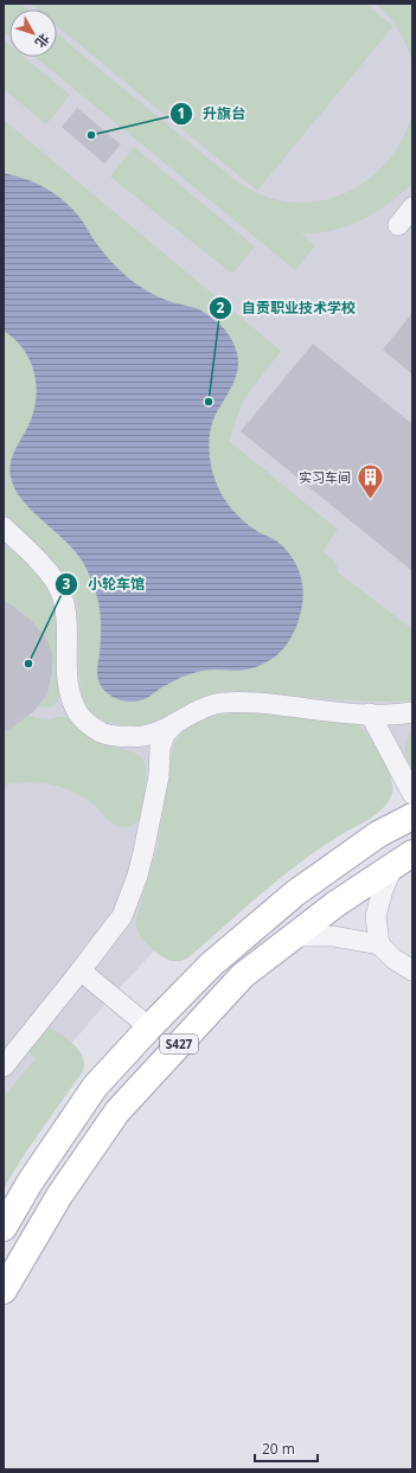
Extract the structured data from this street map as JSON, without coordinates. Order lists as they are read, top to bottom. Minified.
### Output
{"streets":{"main road":["S427"]},"places":{"other":["升旗台","自贡职业技术学校","小轮车馆"],"building":["实习车间"]},"scale_bar":"20 m","north":"bottom right"}
